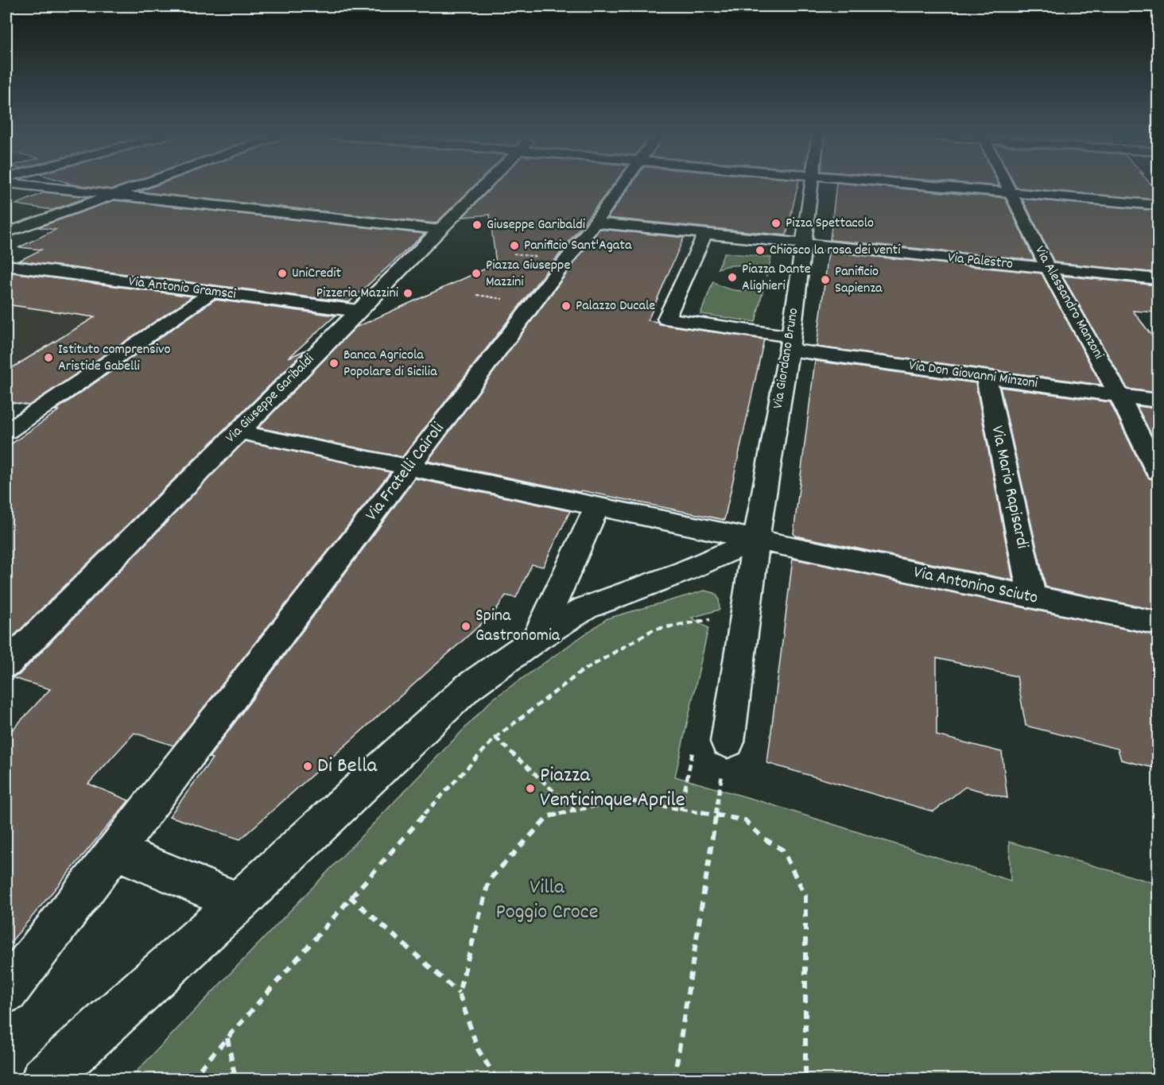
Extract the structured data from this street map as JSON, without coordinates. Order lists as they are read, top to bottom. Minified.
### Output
{"streets":{"street":["Via Palestro","Via Antonio Gramsci","Via Alessandro Manzoni","Via Giordano Bruno","Via Don Giovanni Minzoni","Via Giuseppe Garibaldi","Via Fratelli Cairoli","Via Mario Rapisardi","Via Antonino Sciuto"]},"crossings":[["Via Palestro","Via Alessandro Manzoni"],["Via Palestro","Via Giordano Bruno"],["Via Palestro","Via Don Giovanni Minzoni"],["Via Palestro","Via Fratelli Cairoli"],["Via Antonio Gramsci","Via Giuseppe Garibaldi"],["Via Alessandro Manzoni","Via Don Giovanni Minzoni"],["Via Giordano Bruno","Via Don Giovanni Minzoni"],["Via Giordano Bruno","Via Antonino Sciuto"],["Via Don Giovanni Minzoni","Via Mario Rapisardi"],["Via Mario Rapisardi","Via Antonino Sciuto"]],"parks":["Villa Poggio Croce"],"places":["Pizza Spettacolo","Giuseppe Garibaldi","Panificio Sant'Agata","Chiosco la rosa dei venti","UniCredit","Piazza Giuseppe Mazzini","Piazza Dante Alighieri","Panificio Sapienza","Pizzeria Mazzini","Palazzo Ducale","Istituto comprensivo Aristide Gabelli","Banca Agricola Popolare di Sicilia","Spina Gastronomia","Di Bella","Piazza Venticinque Aprile"]}
